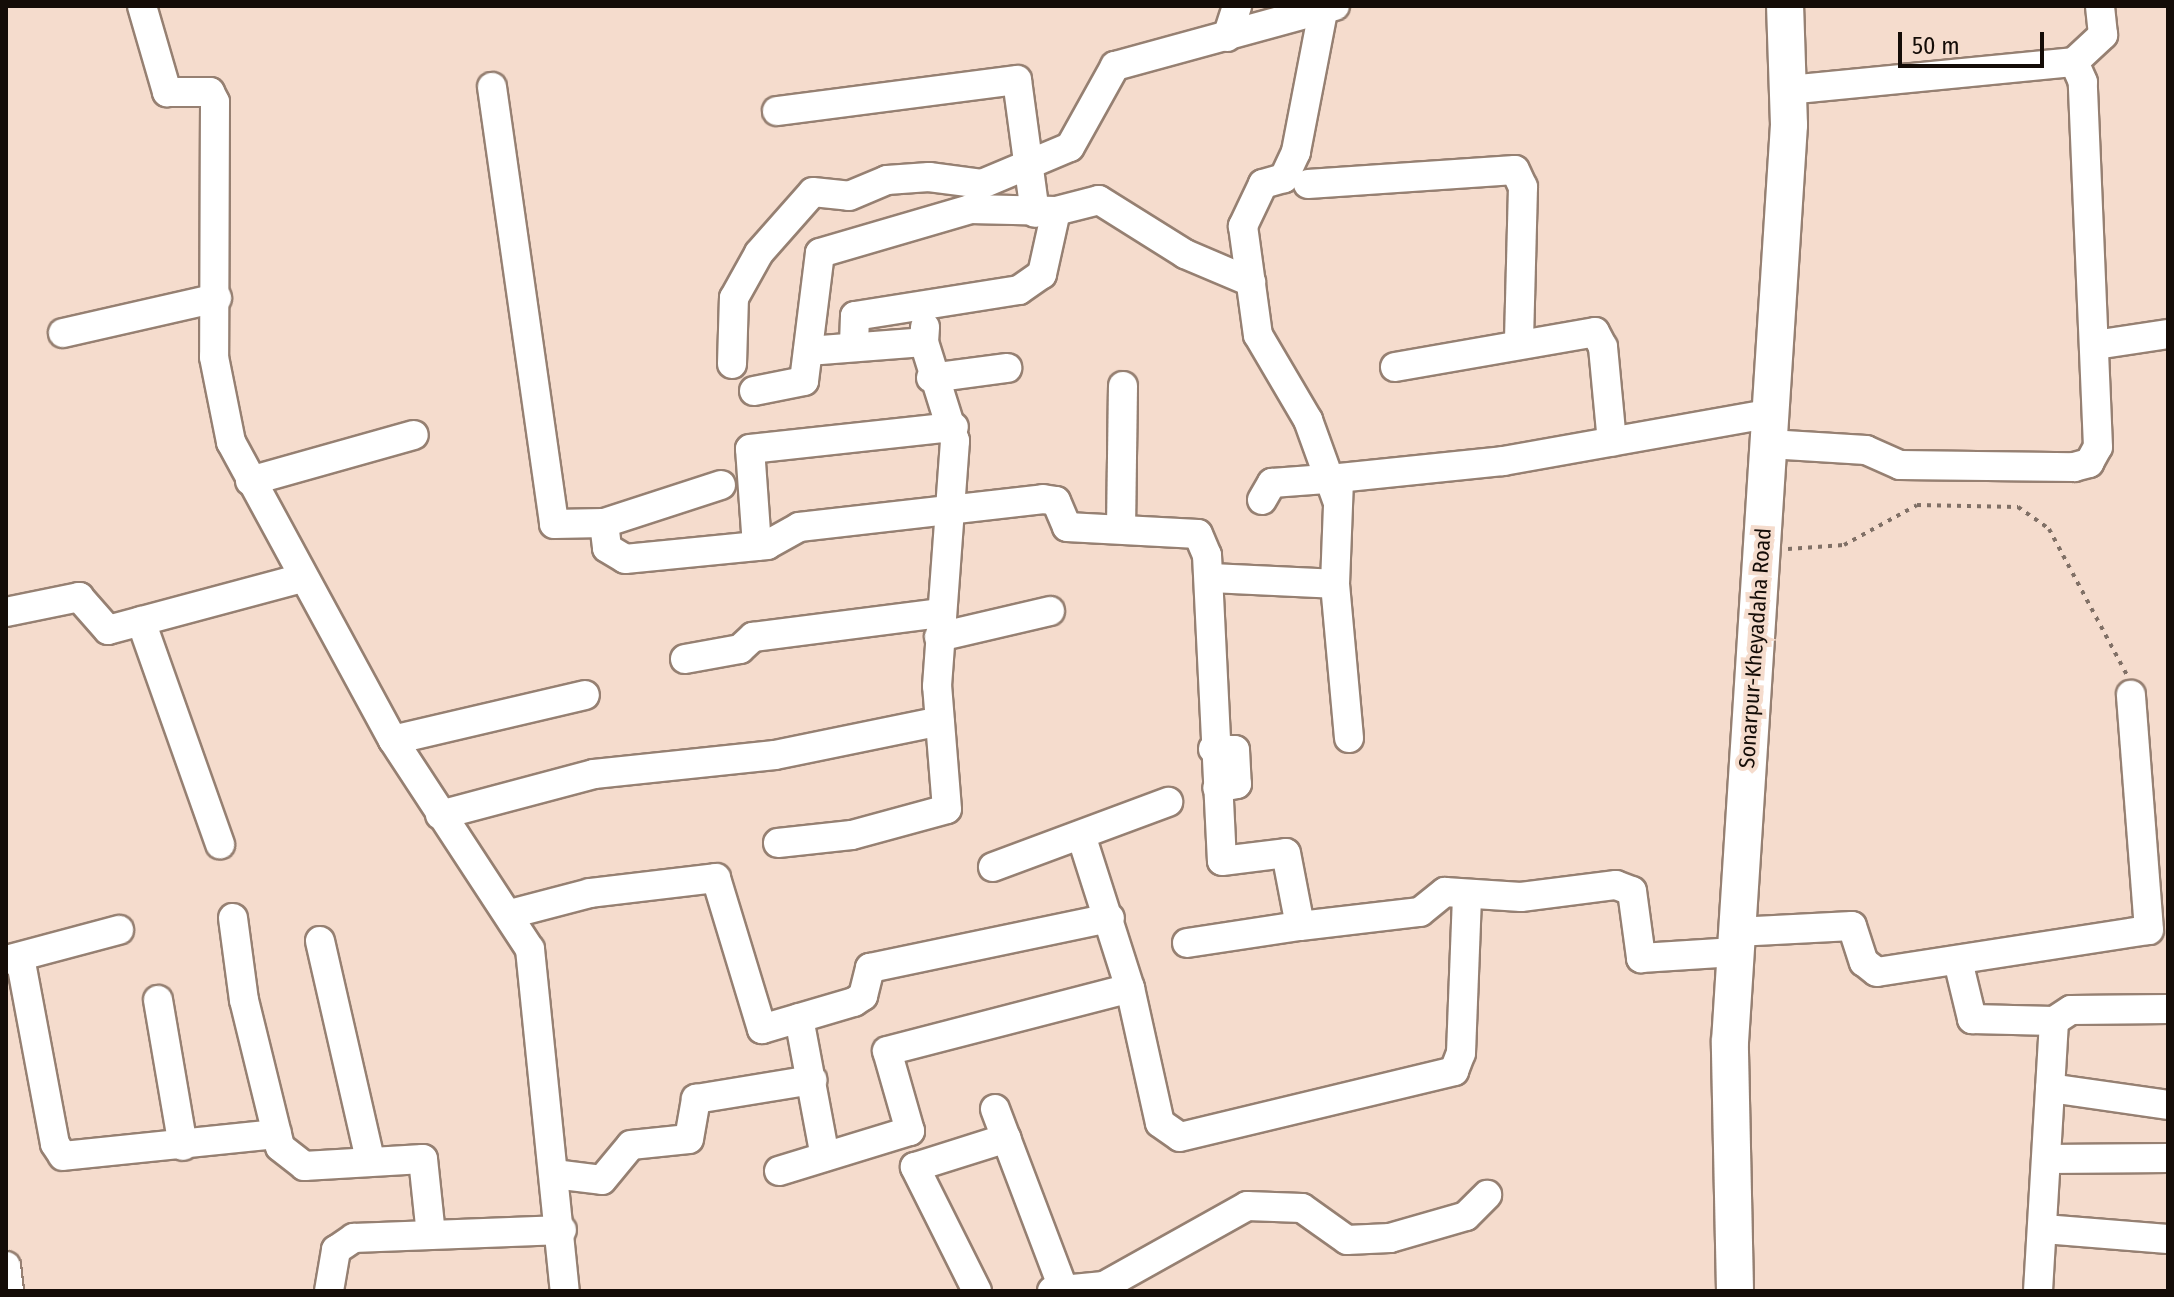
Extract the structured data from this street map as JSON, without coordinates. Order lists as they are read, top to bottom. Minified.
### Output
{"streets":{"main road":["Sonarpur-Kheyadaha Road"]},"scale_bar":"50 m"}
